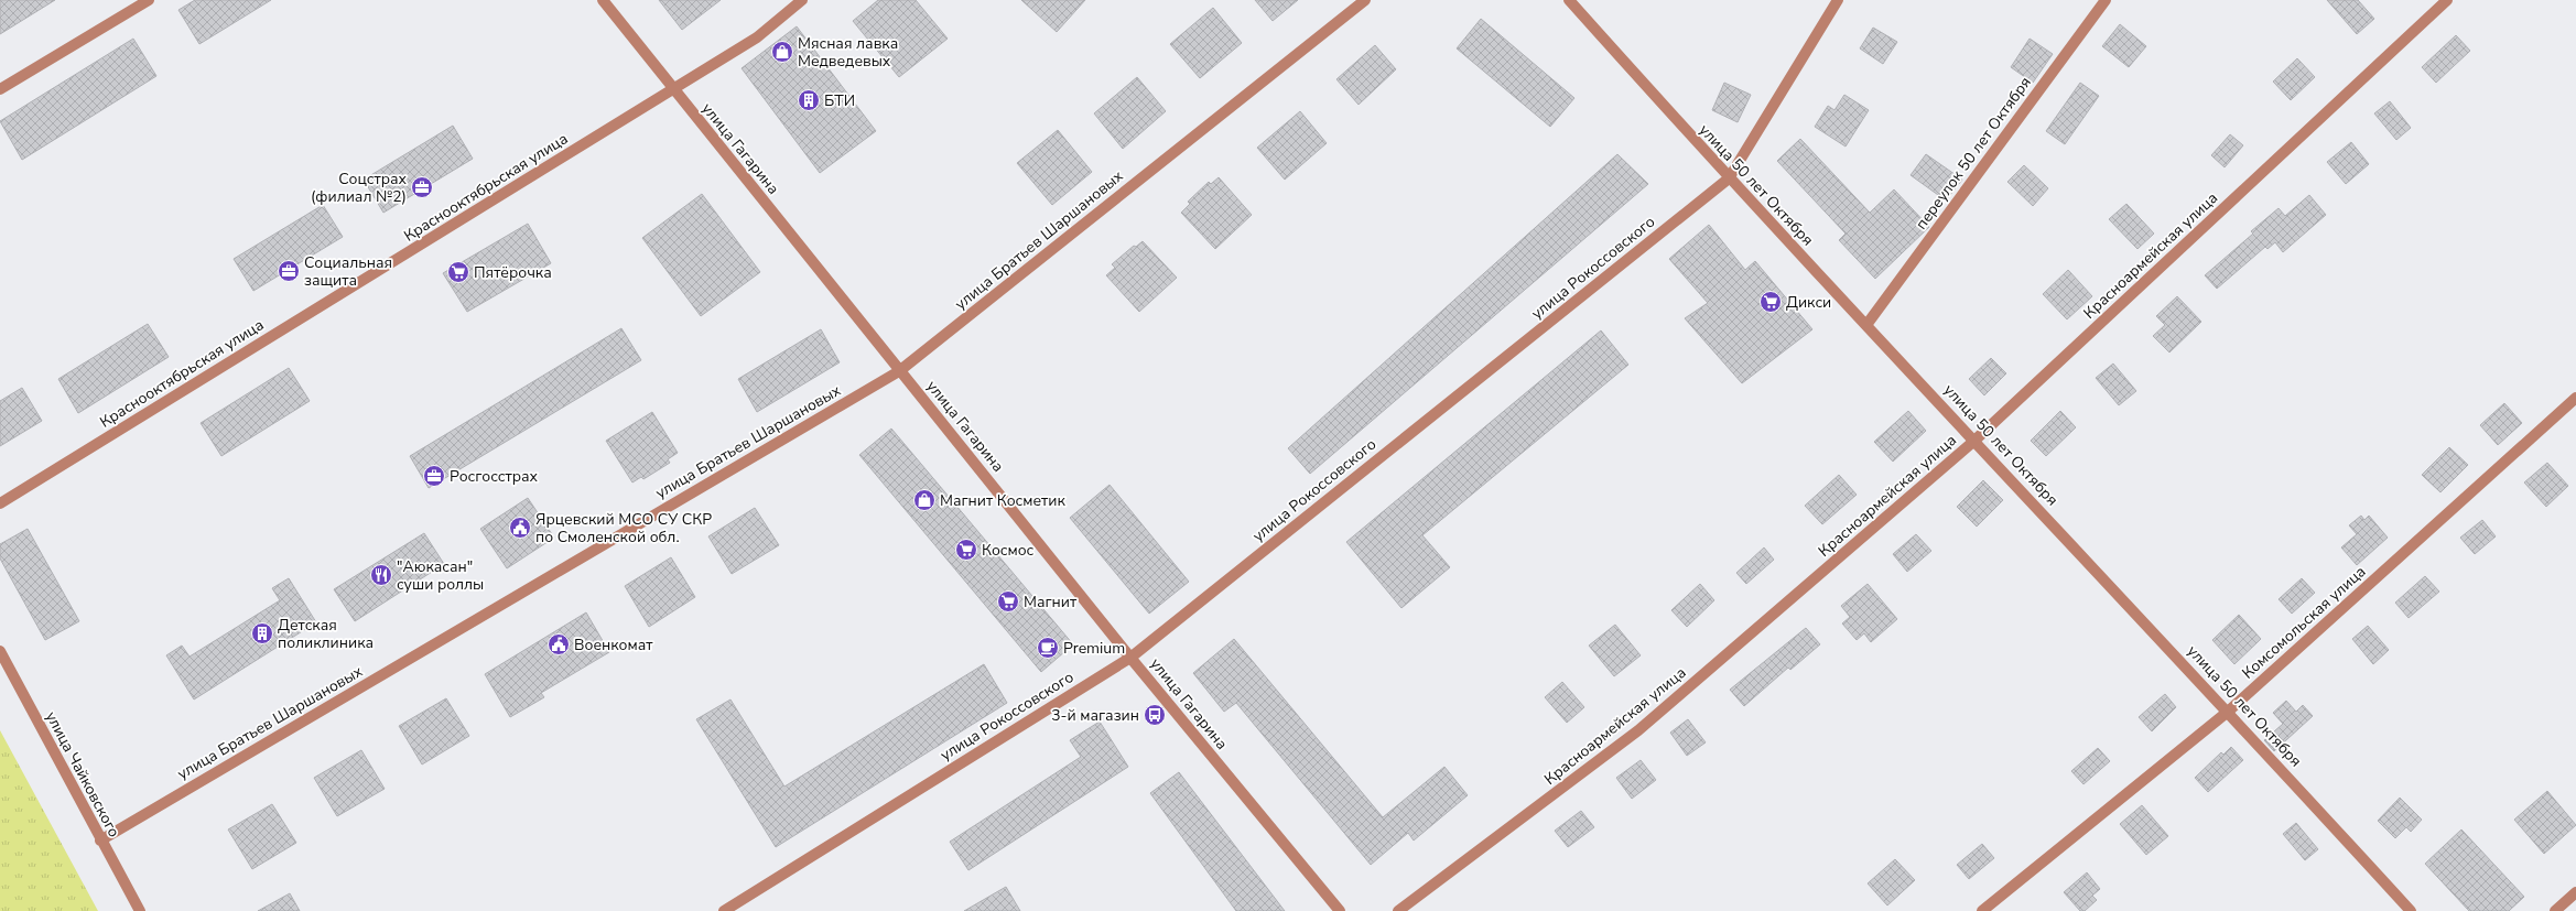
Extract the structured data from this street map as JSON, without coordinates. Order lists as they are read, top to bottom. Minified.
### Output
{"streets":{"street":["улица Гагарина","переулок 50 лет Октября","улица 50 лет Октября","Краснооктябрьская улица","улица Братьев Шаршановых","Красноармейская улица","улица Рокоссовского","Комсомольская улица","улица Чайковского"]},"crossings":[["улица Гагарина","Краснооктябрьская улица"],["улица Гагарина","улица Братьев Шаршановых"],["улица Гагарина","улица Рокоссовского"],["переулок 50 лет Октября","улица 50 лет Октября"],["улица 50 лет Октября","Красноармейская улица"],["улица 50 лет Октября","улица Рокоссовского"],["улица 50 лет Октября","Комсомольская улица"],["улица Братьев Шаршановых","улица Чайковского"]],"places":{"shop":["Мясная лавка Медведевых","Магнит Косметик"],"building":["БТИ","Детская поликлиника"],"office":["Соцстрах (филиал №2)","Социальная защита","Росгосстрах"],"supermarket":["Пятёрочка","Дикси","Космос","Магнит"],"public building":["Ярцевский МСО СУ СКР по Смоленской обл.","Военкомат"],"restaurant":["\"Аюкасан\" суши роллы"],"cafe":["Premium"],"bus stop":["3-й магазин"]}}
